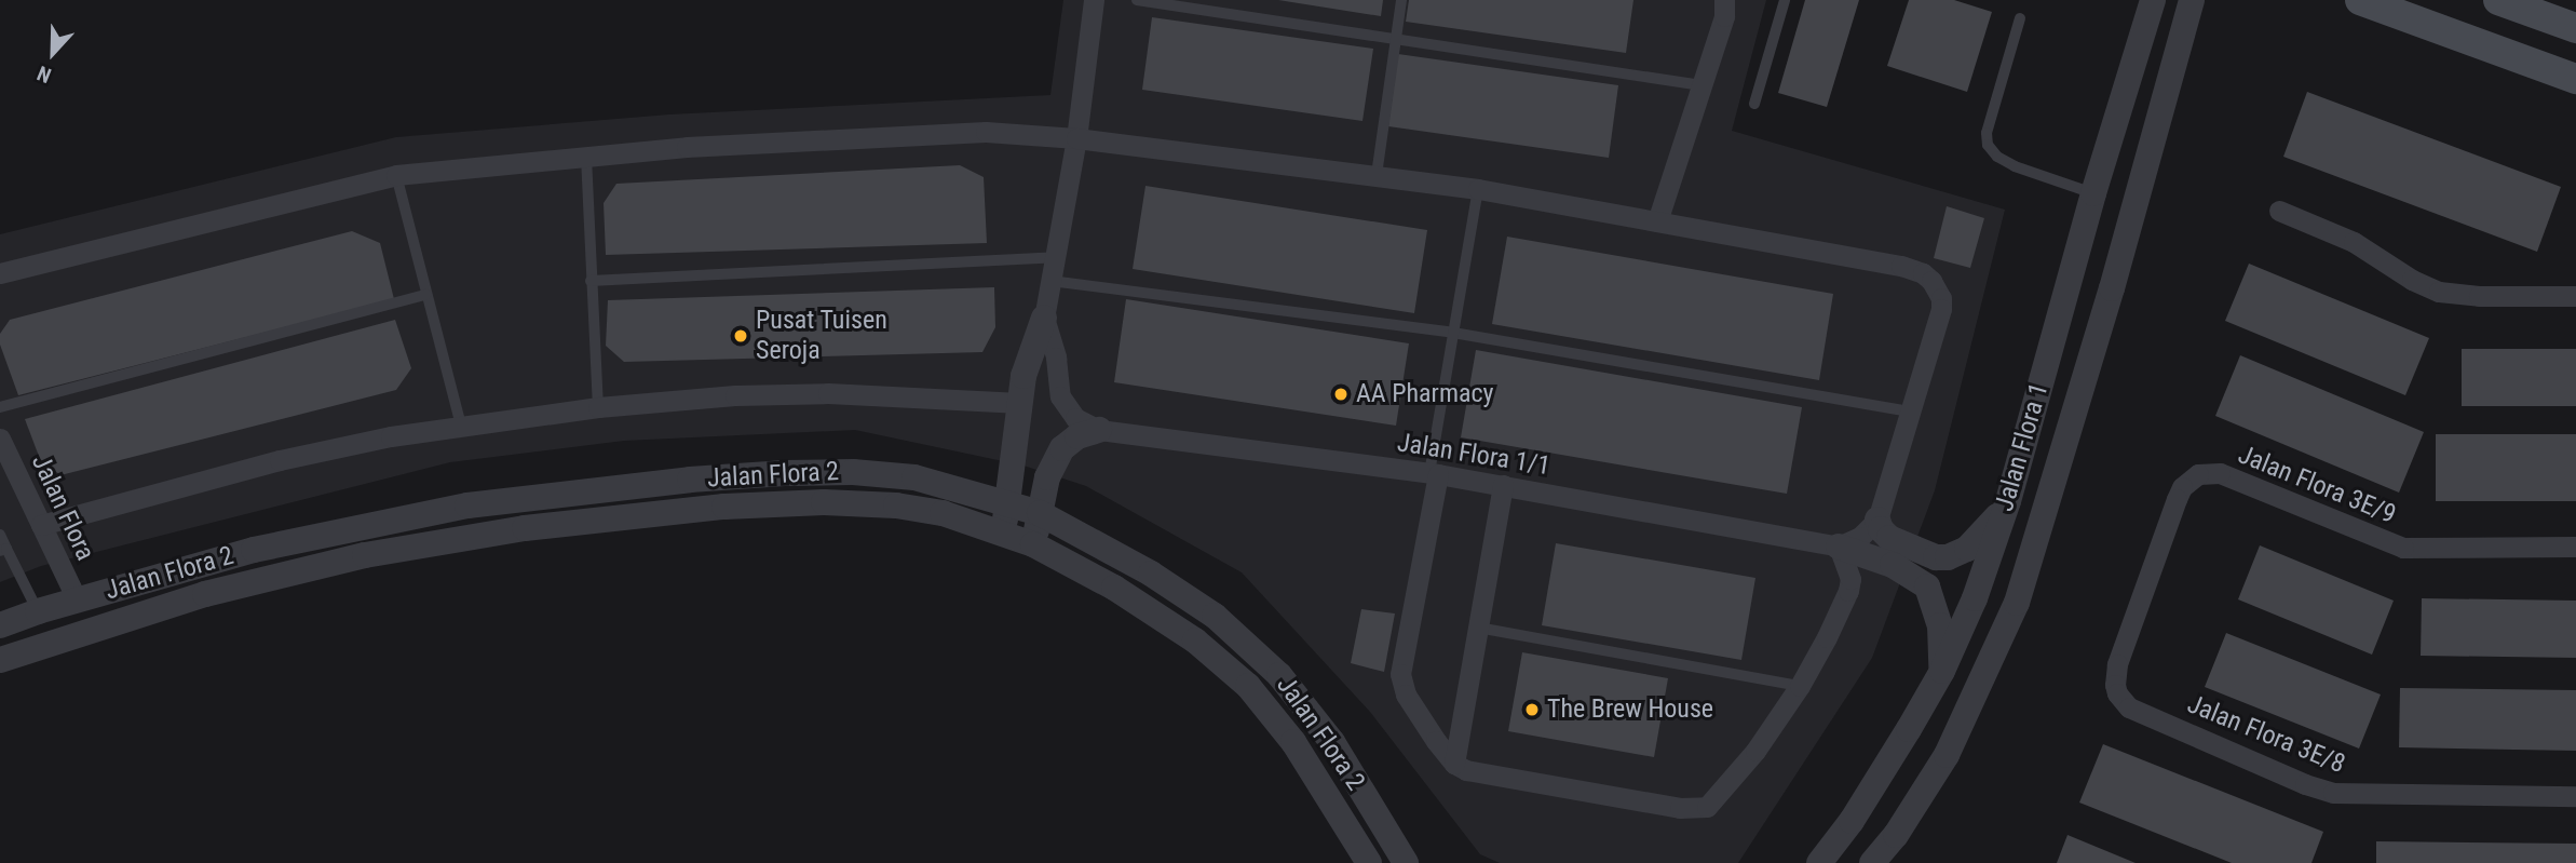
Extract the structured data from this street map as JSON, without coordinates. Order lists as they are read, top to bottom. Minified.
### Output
{"streets":{"street":["Jalan Flora 1","Jalan Flora 1/1","Jalan Flora 2","Jalan Flora 3E/9","Jalan Flora","Jalan Flora 3E/8"]},"crossings":[["Jalan Flora 2","Jalan Flora"],["Jalan Flora 3E/9","Jalan Flora 3E/8"]],"places":["Pusat Tuisen Seroja","AA Pharmacy","The Brew House"],"north":"bottom"}
